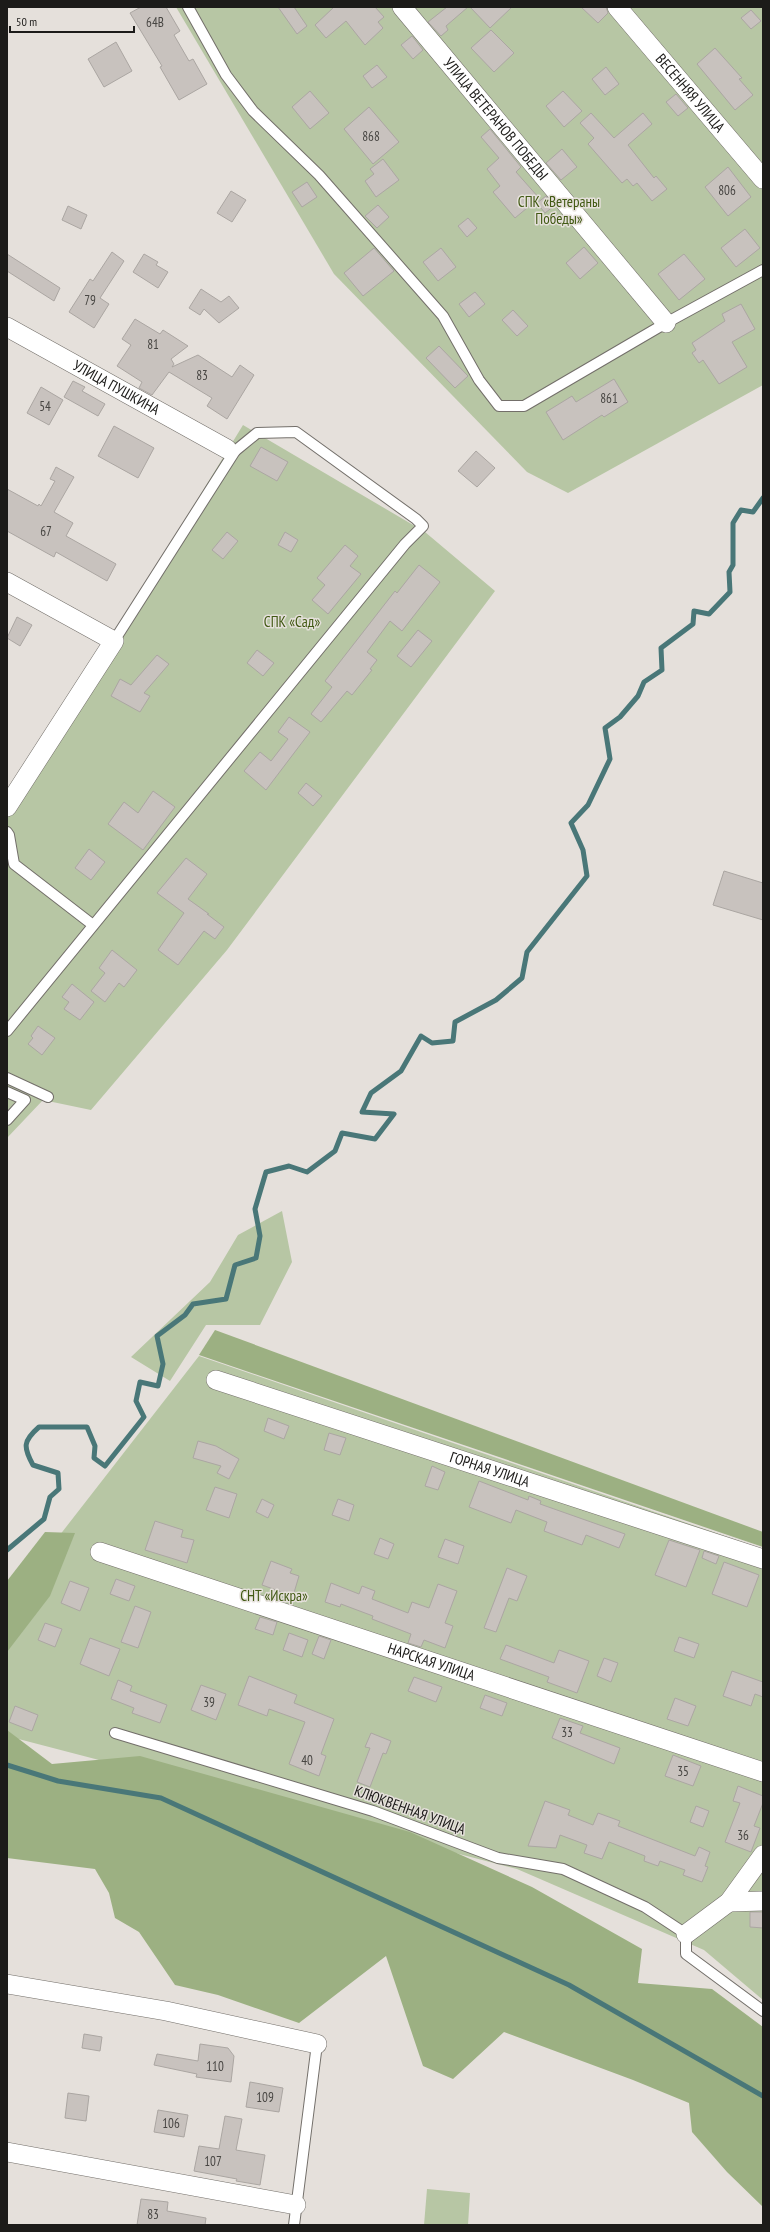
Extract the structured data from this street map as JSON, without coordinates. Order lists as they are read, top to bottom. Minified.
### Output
{"streets":{"street":["ВЕСЕННЯЯ УЛИЦА","УЛИЦА ВЕТЕРАНОВ ПОБЕДЫ","УЛИЦА ПУШКИНА","ГОРНАЯ УЛИЦА","НАРСКАЯ УЛИЦА"],"lane":["КЛЮКВЕННАЯ УЛИЦА"]},"parks":["СПК «Ветераны Победы»","СПК «Сад»","СНТ «Искра»"],"house_numbers":["64В","868","806","79","81","83","861","54","67","39","33","40","35","36","110","109","106","107","83"],"scale_bar":"50 m"}
